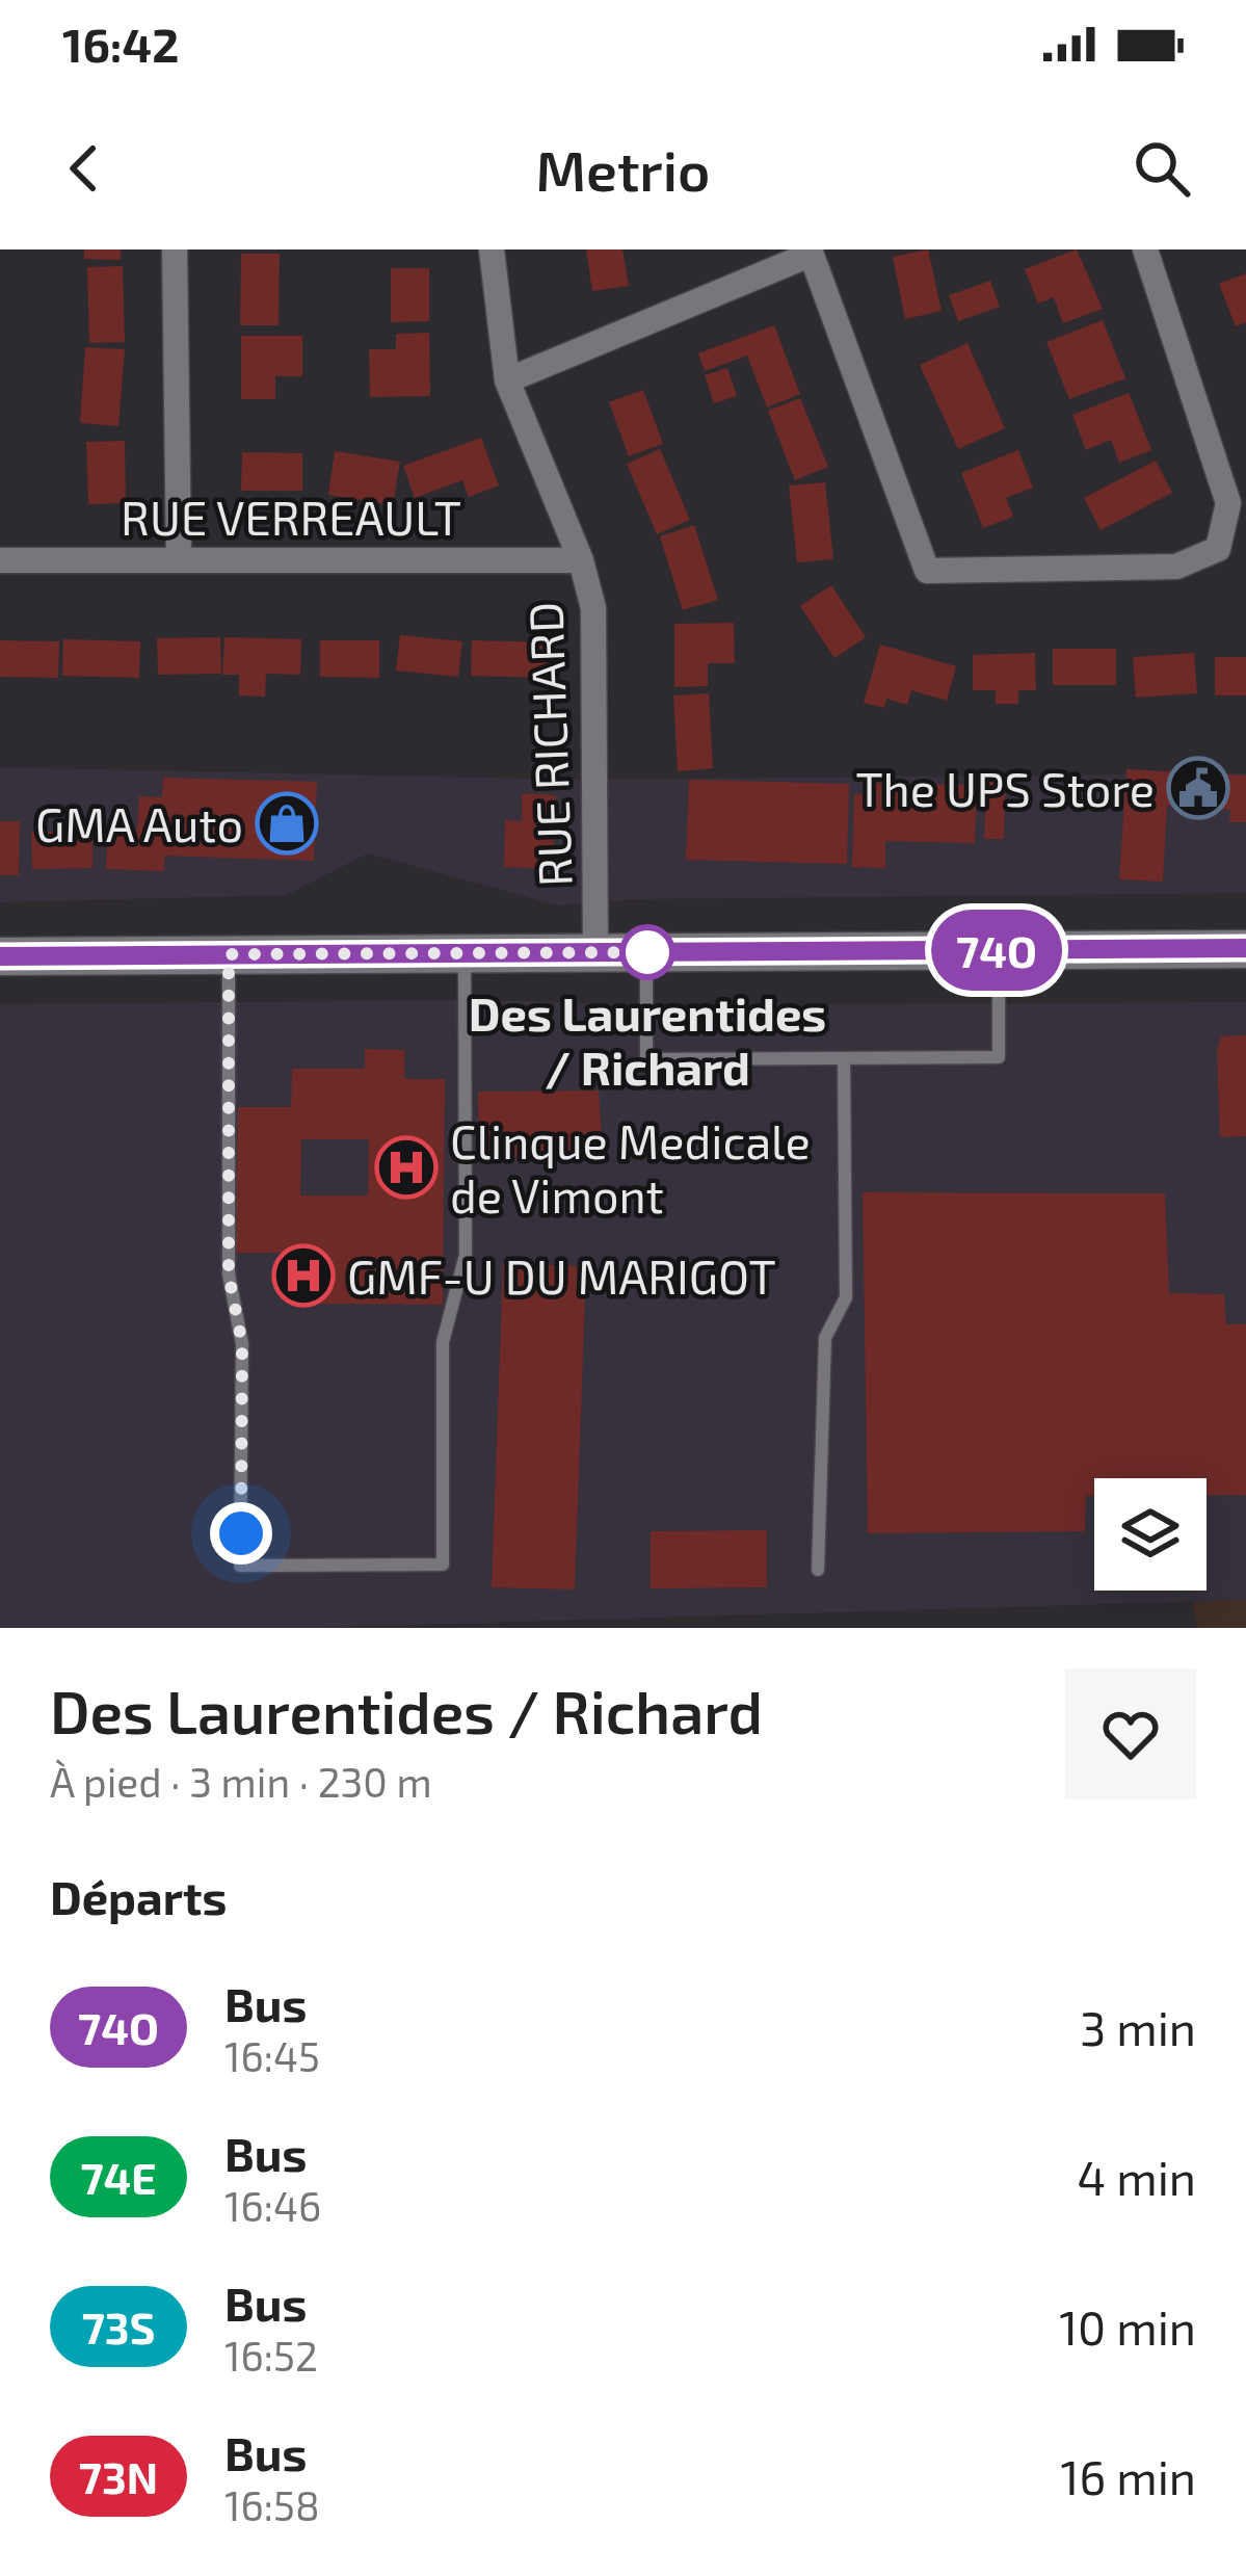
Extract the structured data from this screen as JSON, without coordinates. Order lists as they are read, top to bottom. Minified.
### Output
{"streets":{"street":["RUE VERREAULT","RUE RICHARD"]},"crossings":[["RUE VERREAULT","RUE RICHARD"]],"places":{"public building":["The UPS Store"],"shop":["GMA Auto"],"other":["Des Laurentides / Richard"],"hospital":["Clinque Medicale de Vimont","GMF-U DU MARIGOT"]},"lines":["bus line 74O"],"page":{"status":"16:42","header":"Metrio","on_map":"74O","heading":[["Des Laurentides / Richard","À pied · 3 min · 230 m"],"Départs"],"list":[{"mark":"74O","name":"Bus","note":"16:45","value":"3 min"},{"mark":"74E","name":"Bus","note":"16:46","value":"4 min"},{"mark":"73S","name":"Bus","note":"16:52","value":"10 min"},{"mark":"73N","name":"Bus","note":"16:58","value":"16 min"}]}}
